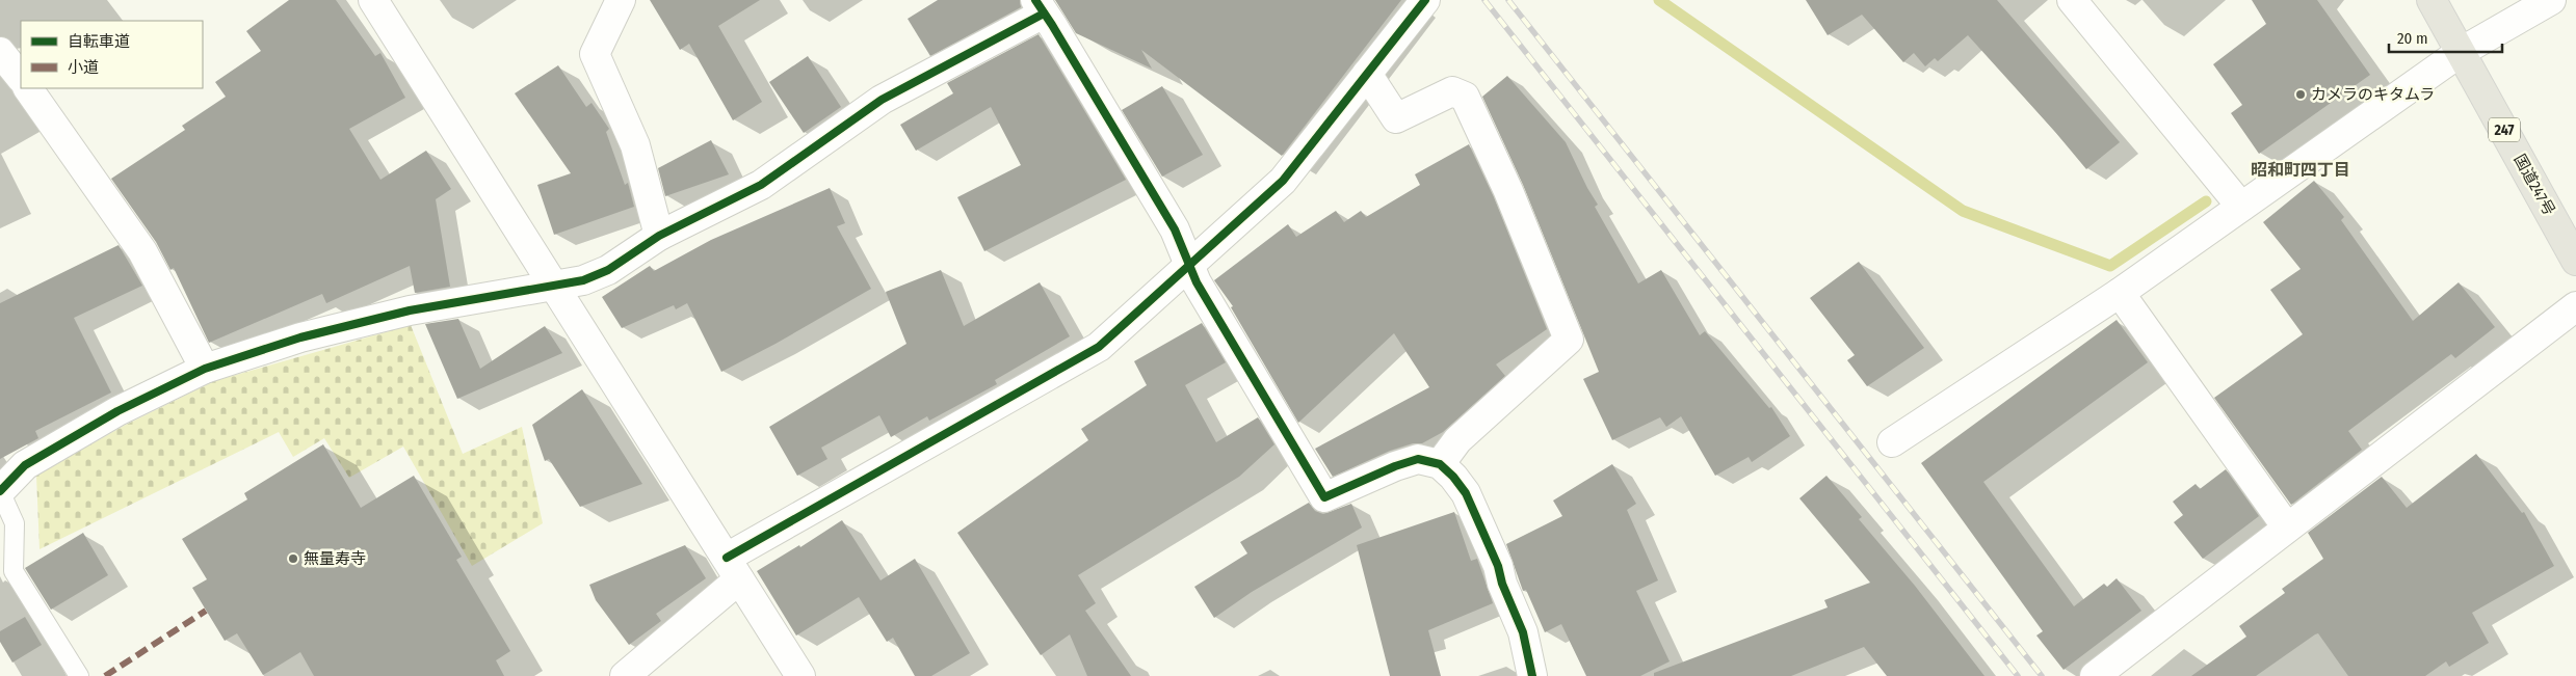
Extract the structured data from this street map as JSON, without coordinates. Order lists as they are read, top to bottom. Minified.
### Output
{"streets":{"highway":["247","国道247号"]},"districts":["昭和町四丁目"],"places":["カメラのキタムラ","無量寿寺"],"legend":["自転車道","小道"],"scale_bar":"20 m"}
